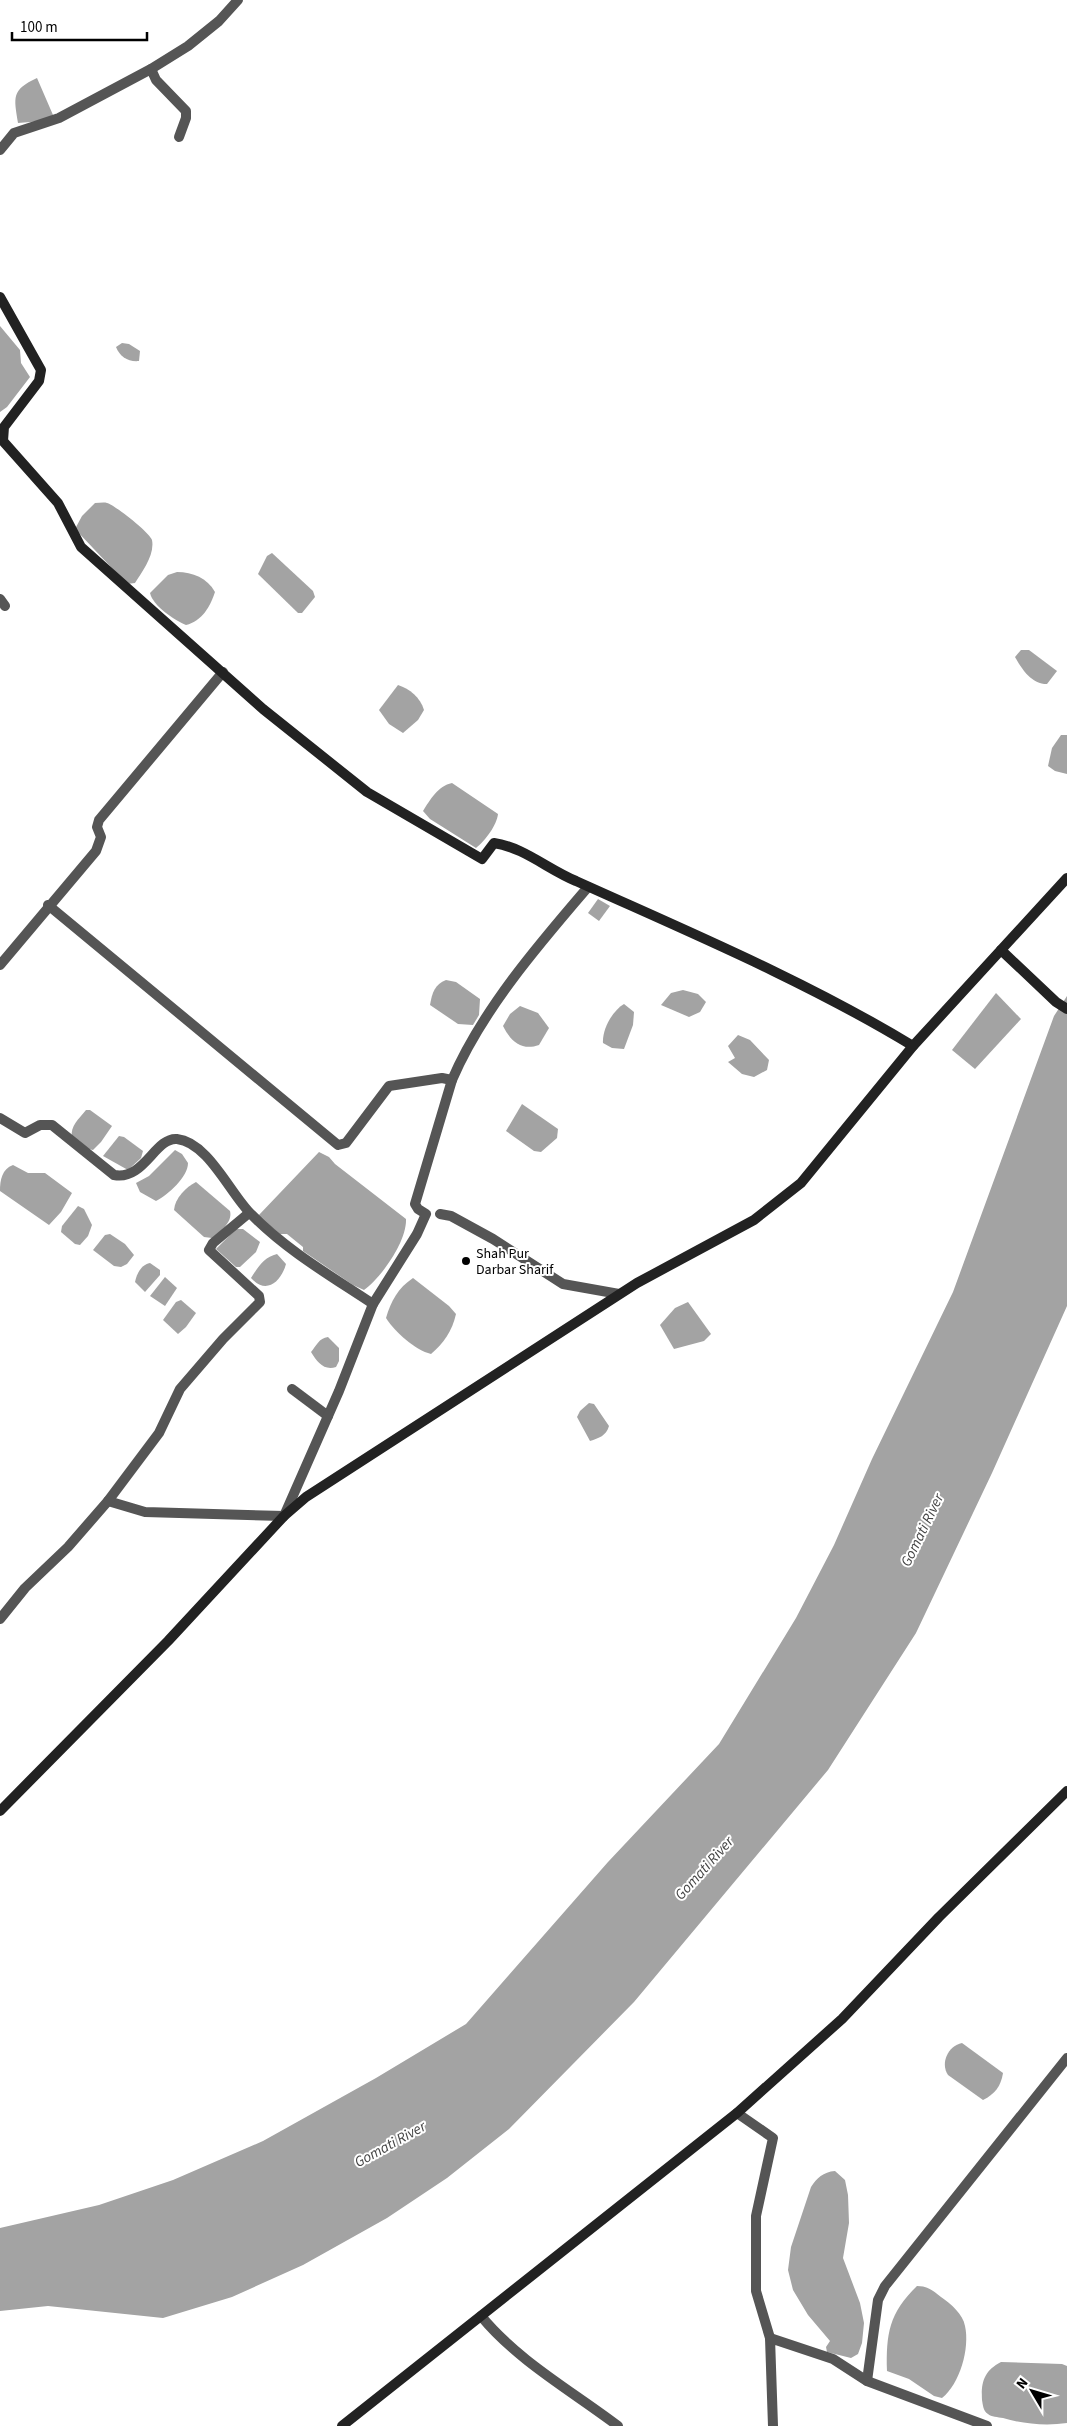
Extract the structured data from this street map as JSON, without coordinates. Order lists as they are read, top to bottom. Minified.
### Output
{"water":["Gomati River"],"places":["Shah Pur Darbar Sharif"],"scale_bar":"100 m","north":"top left"}
